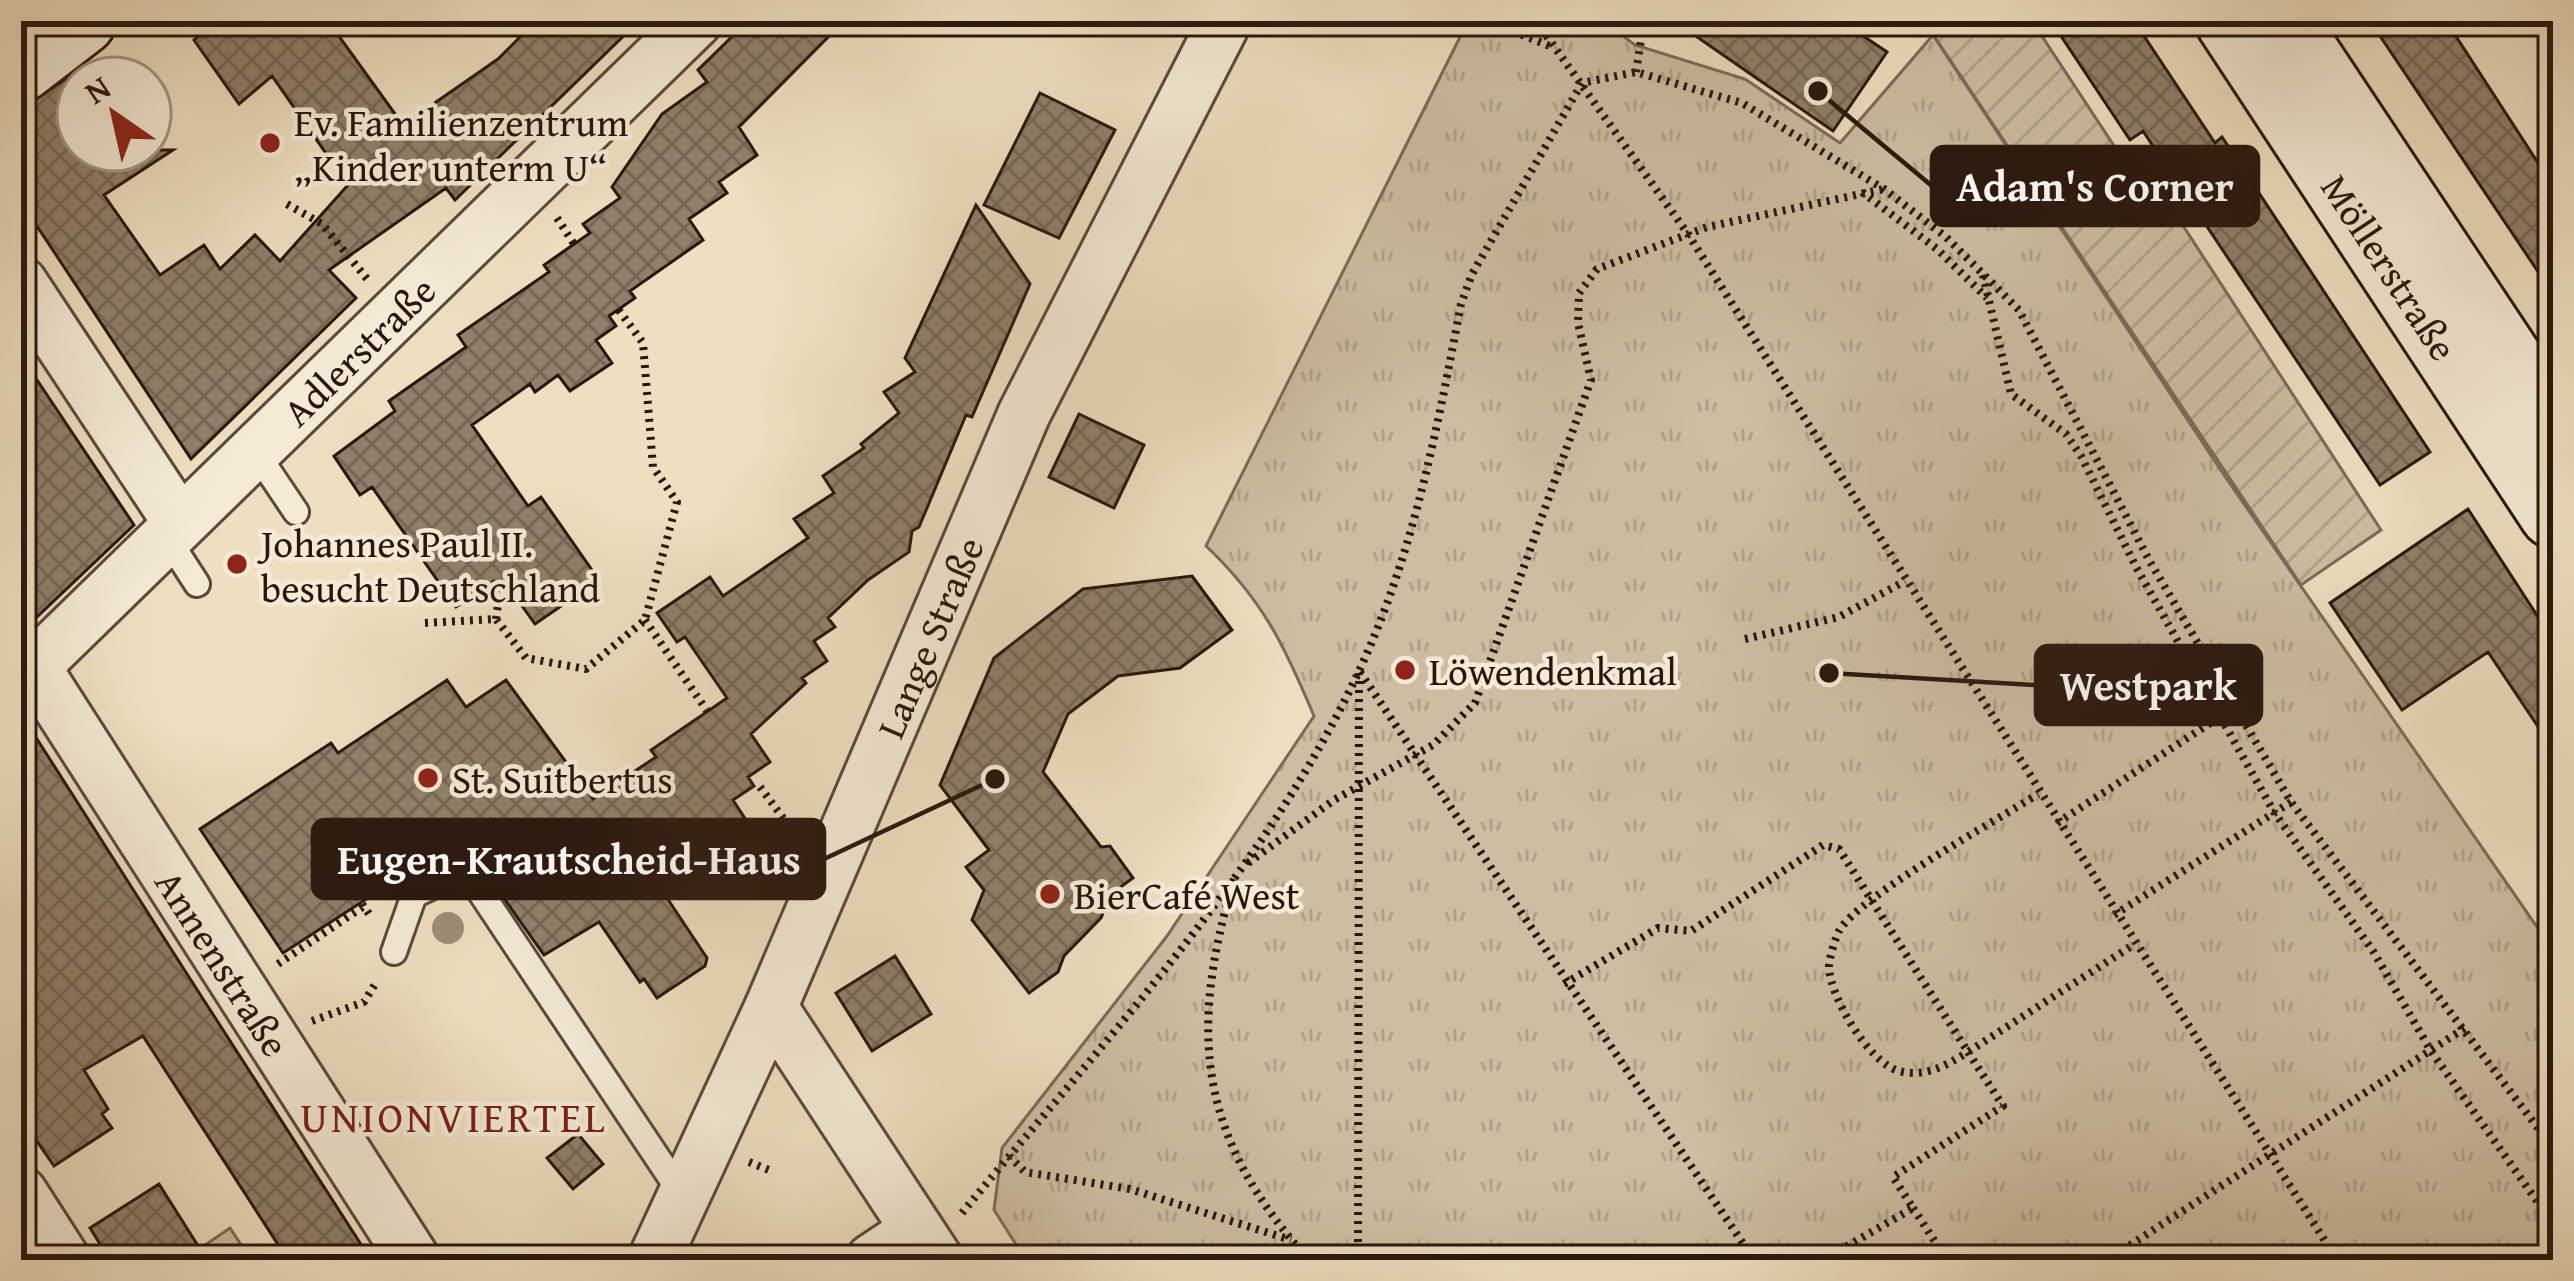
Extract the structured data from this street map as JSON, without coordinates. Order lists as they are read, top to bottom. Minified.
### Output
{"streets":{"main road":["Möllerstraße"],"street":["Adlerstraße","Lange Straße","Annenstraße"]},"crossings":[["Adlerstraße","Annenstraße"]],"districts":["UNIONVIERTEL"],"places":["Adam's Corner","Ev. Familienzentrum „Kinder unterm U“","Johannes Paul II. besucht Deutschland","Löwendenkmal","Westpark","St. Suitbertus","Eugen-Krautscheid-Haus","BierCafé West"],"north":"top left"}
